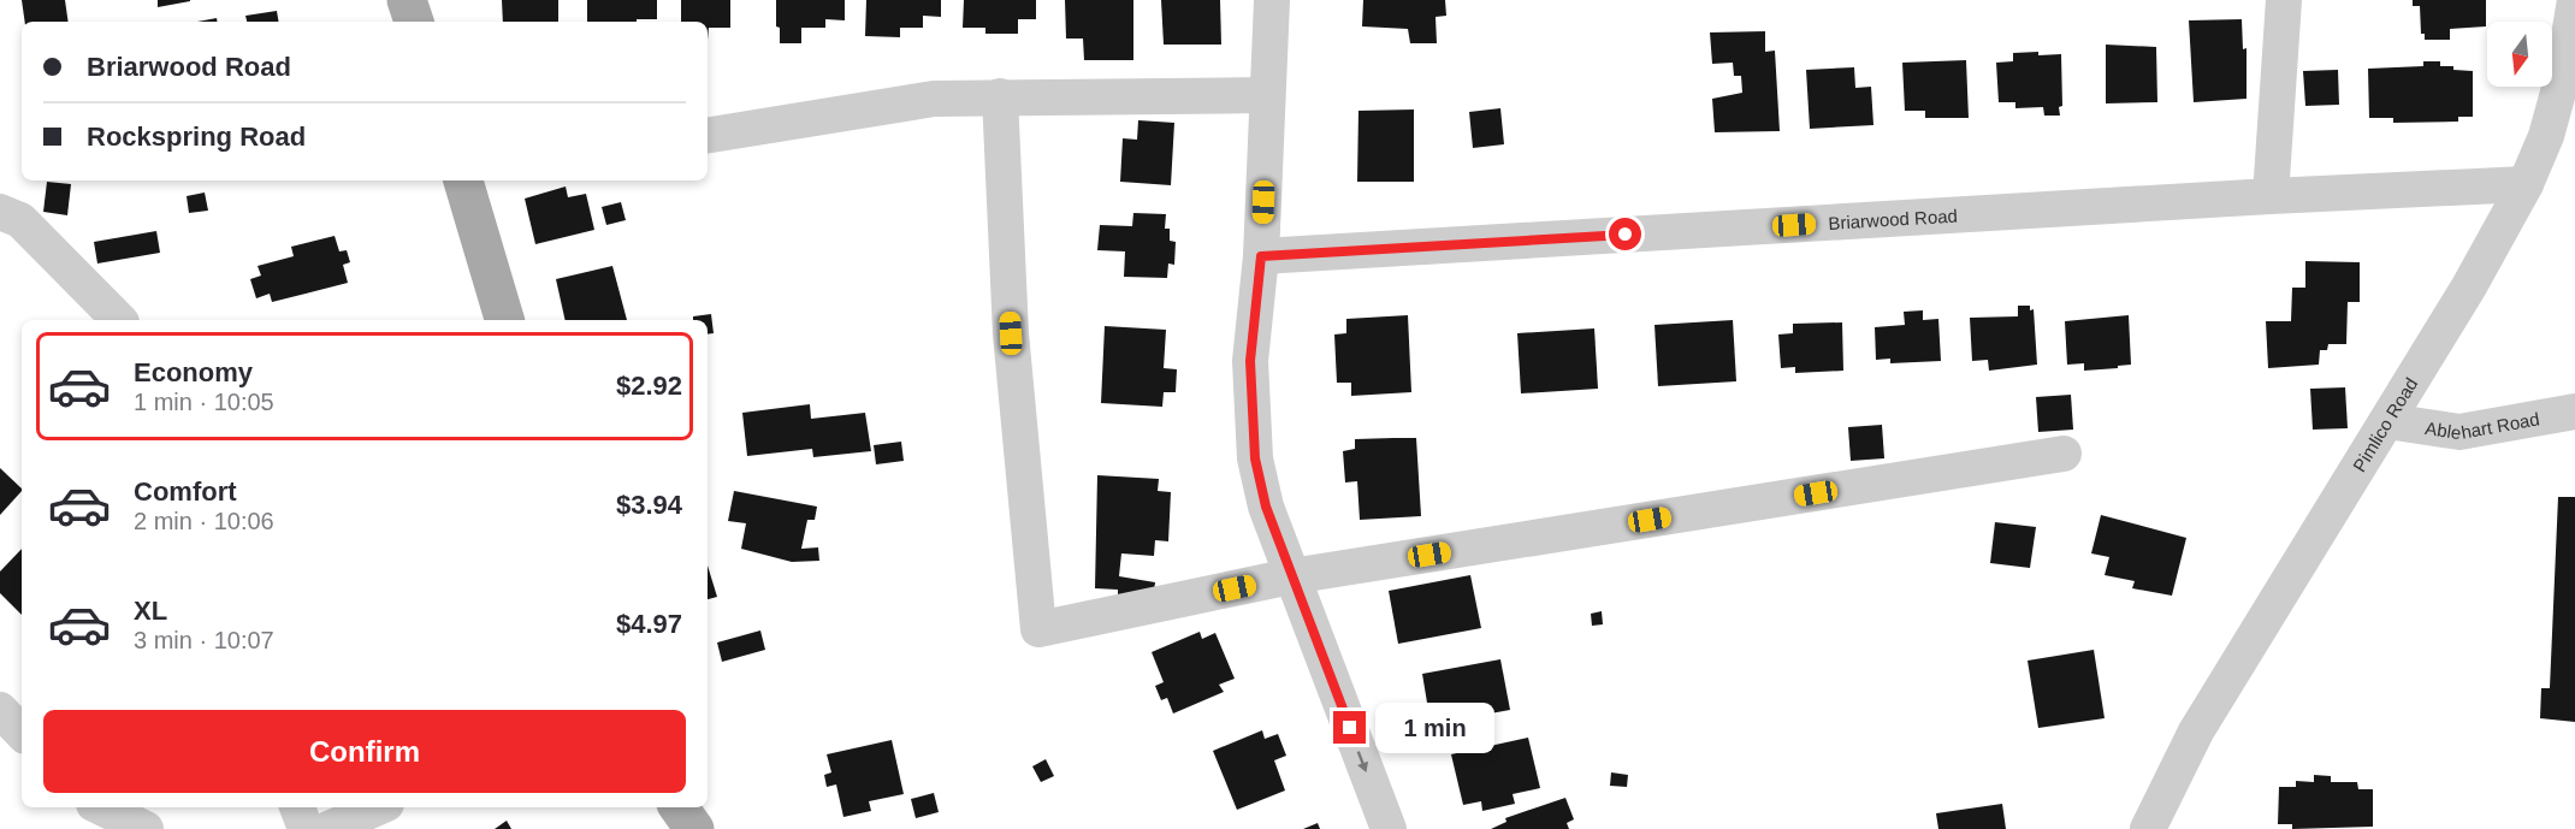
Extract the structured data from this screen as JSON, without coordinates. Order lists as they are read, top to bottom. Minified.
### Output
{"streets":{"street":["Briarwood Road","Ablehart Road","Pimlico Road"]},"crossings":[["Briarwood Road","Pimlico Road"],["Ablehart Road","Pimlico Road"]],"north":"bottom","page":{"banner":["Briarwood Road","Rockspring Road"],"list":[{"name":"Economy","note":"1 min · 10:05","value":"$2.92"},{"name":"Comfort","note":"2 min · 10:06","value":"$3.94"},{"name":"XL","note":"3 min · 10:07","value":"$4.97"}],"buttons":"Confirm","bubble":"1 min"}}
